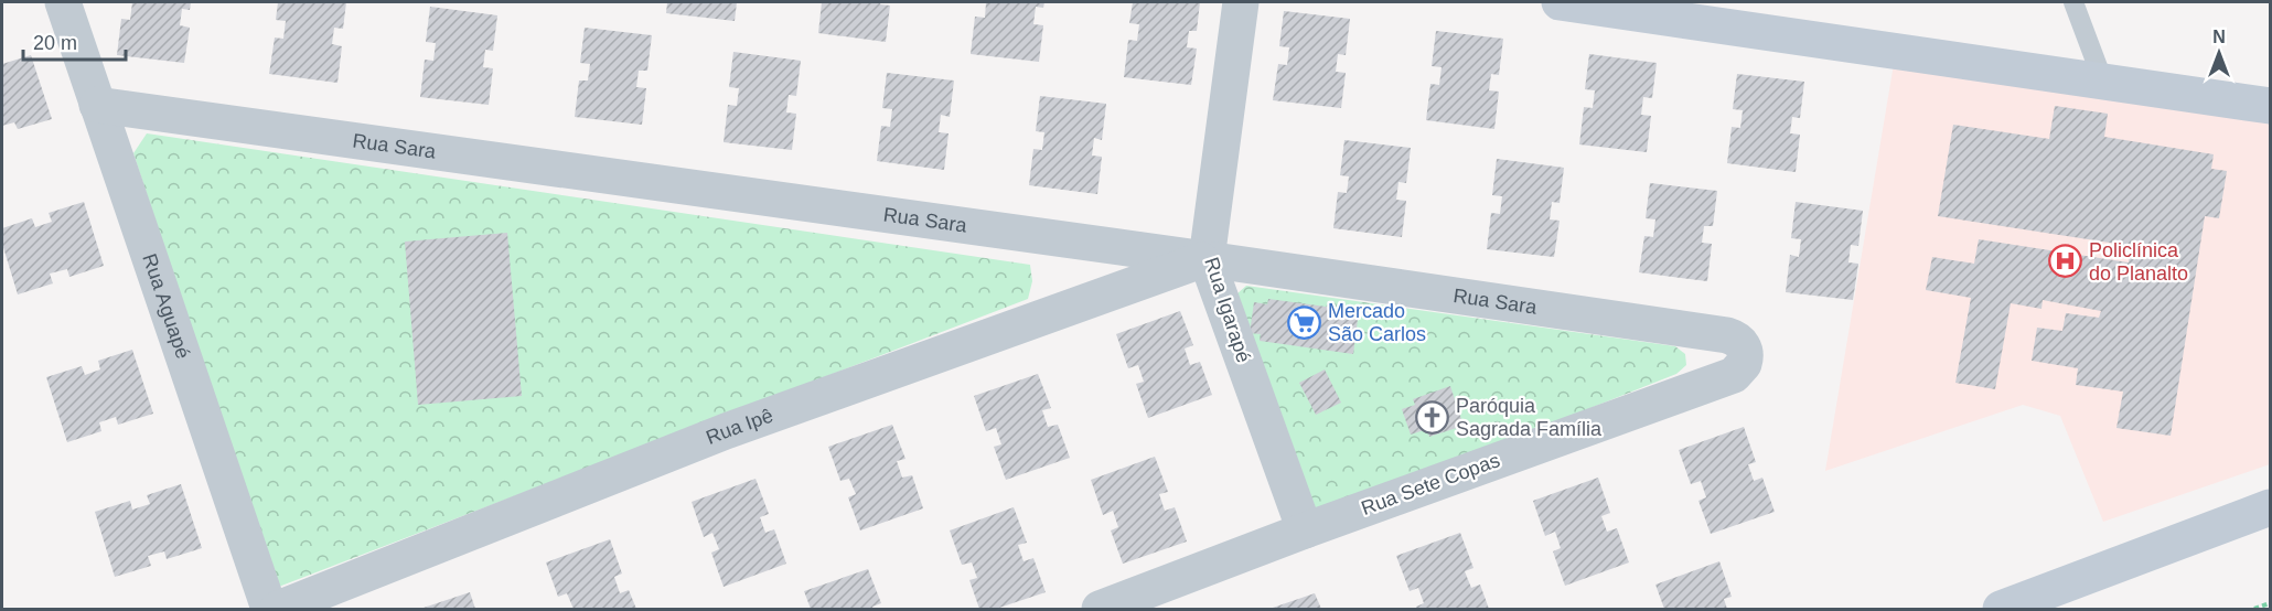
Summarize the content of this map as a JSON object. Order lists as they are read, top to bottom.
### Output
{
  "streets": {
    "street": [
      "Rua Sara",
      "Rua Aguapé",
      "Rua Igarapé",
      "Rua Ipê",
      "Rua Sete Copas"
    ]
  },
  "crossings": [
    ["Rua Sara", "Rua Aguapé"],
    ["Rua Sara", "Rua Igarapé"],
    ["Rua Sara", "Rua Ipê"],
    ["Rua Sara", "Rua Sete Copas"],
    ["Rua Igarapé", "Rua Ipê"],
    ["Rua Igarapé", "Rua Sete Copas"]
  ],
  "places": {
    "hospital": ["Policlínica do Planalto"],
    "supermarket": ["Mercado São Carlos"],
    "church": ["Paróquia Sagrada Família"]
  },
  "scale_bar": "20 m",
  "north": "top"
}
